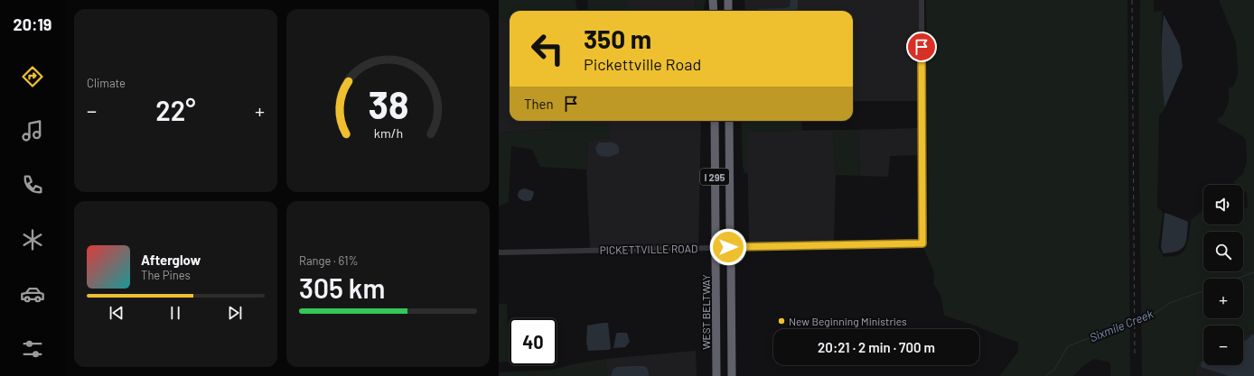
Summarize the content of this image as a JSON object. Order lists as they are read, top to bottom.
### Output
{
  "streets": {
    "highway": ["I 295", "WEST BELTWAY"],
    "street": ["PICKETTVILLE ROAD"]
  },
  "water": ["Sixmile Creek"],
  "places": ["New Beginning Ministries"],
  "page": {
    "tabs": "20:19",
    "tile": [
      "Climate",
      ["Range · 61%", "305 km"]
    ],
    "turn": ["350 m", "Pickettville Road"],
    "then": "Then",
    "heat": ["−", "22°", "+"],
    "map_buttons": ["+", "−"],
    "song": ["Afterglow", "The Pines"],
    "limit": "40",
    "trip": "20:21 · 2 min · 700 m",
    "gauge": ["38", "km/h"]
  }
}
